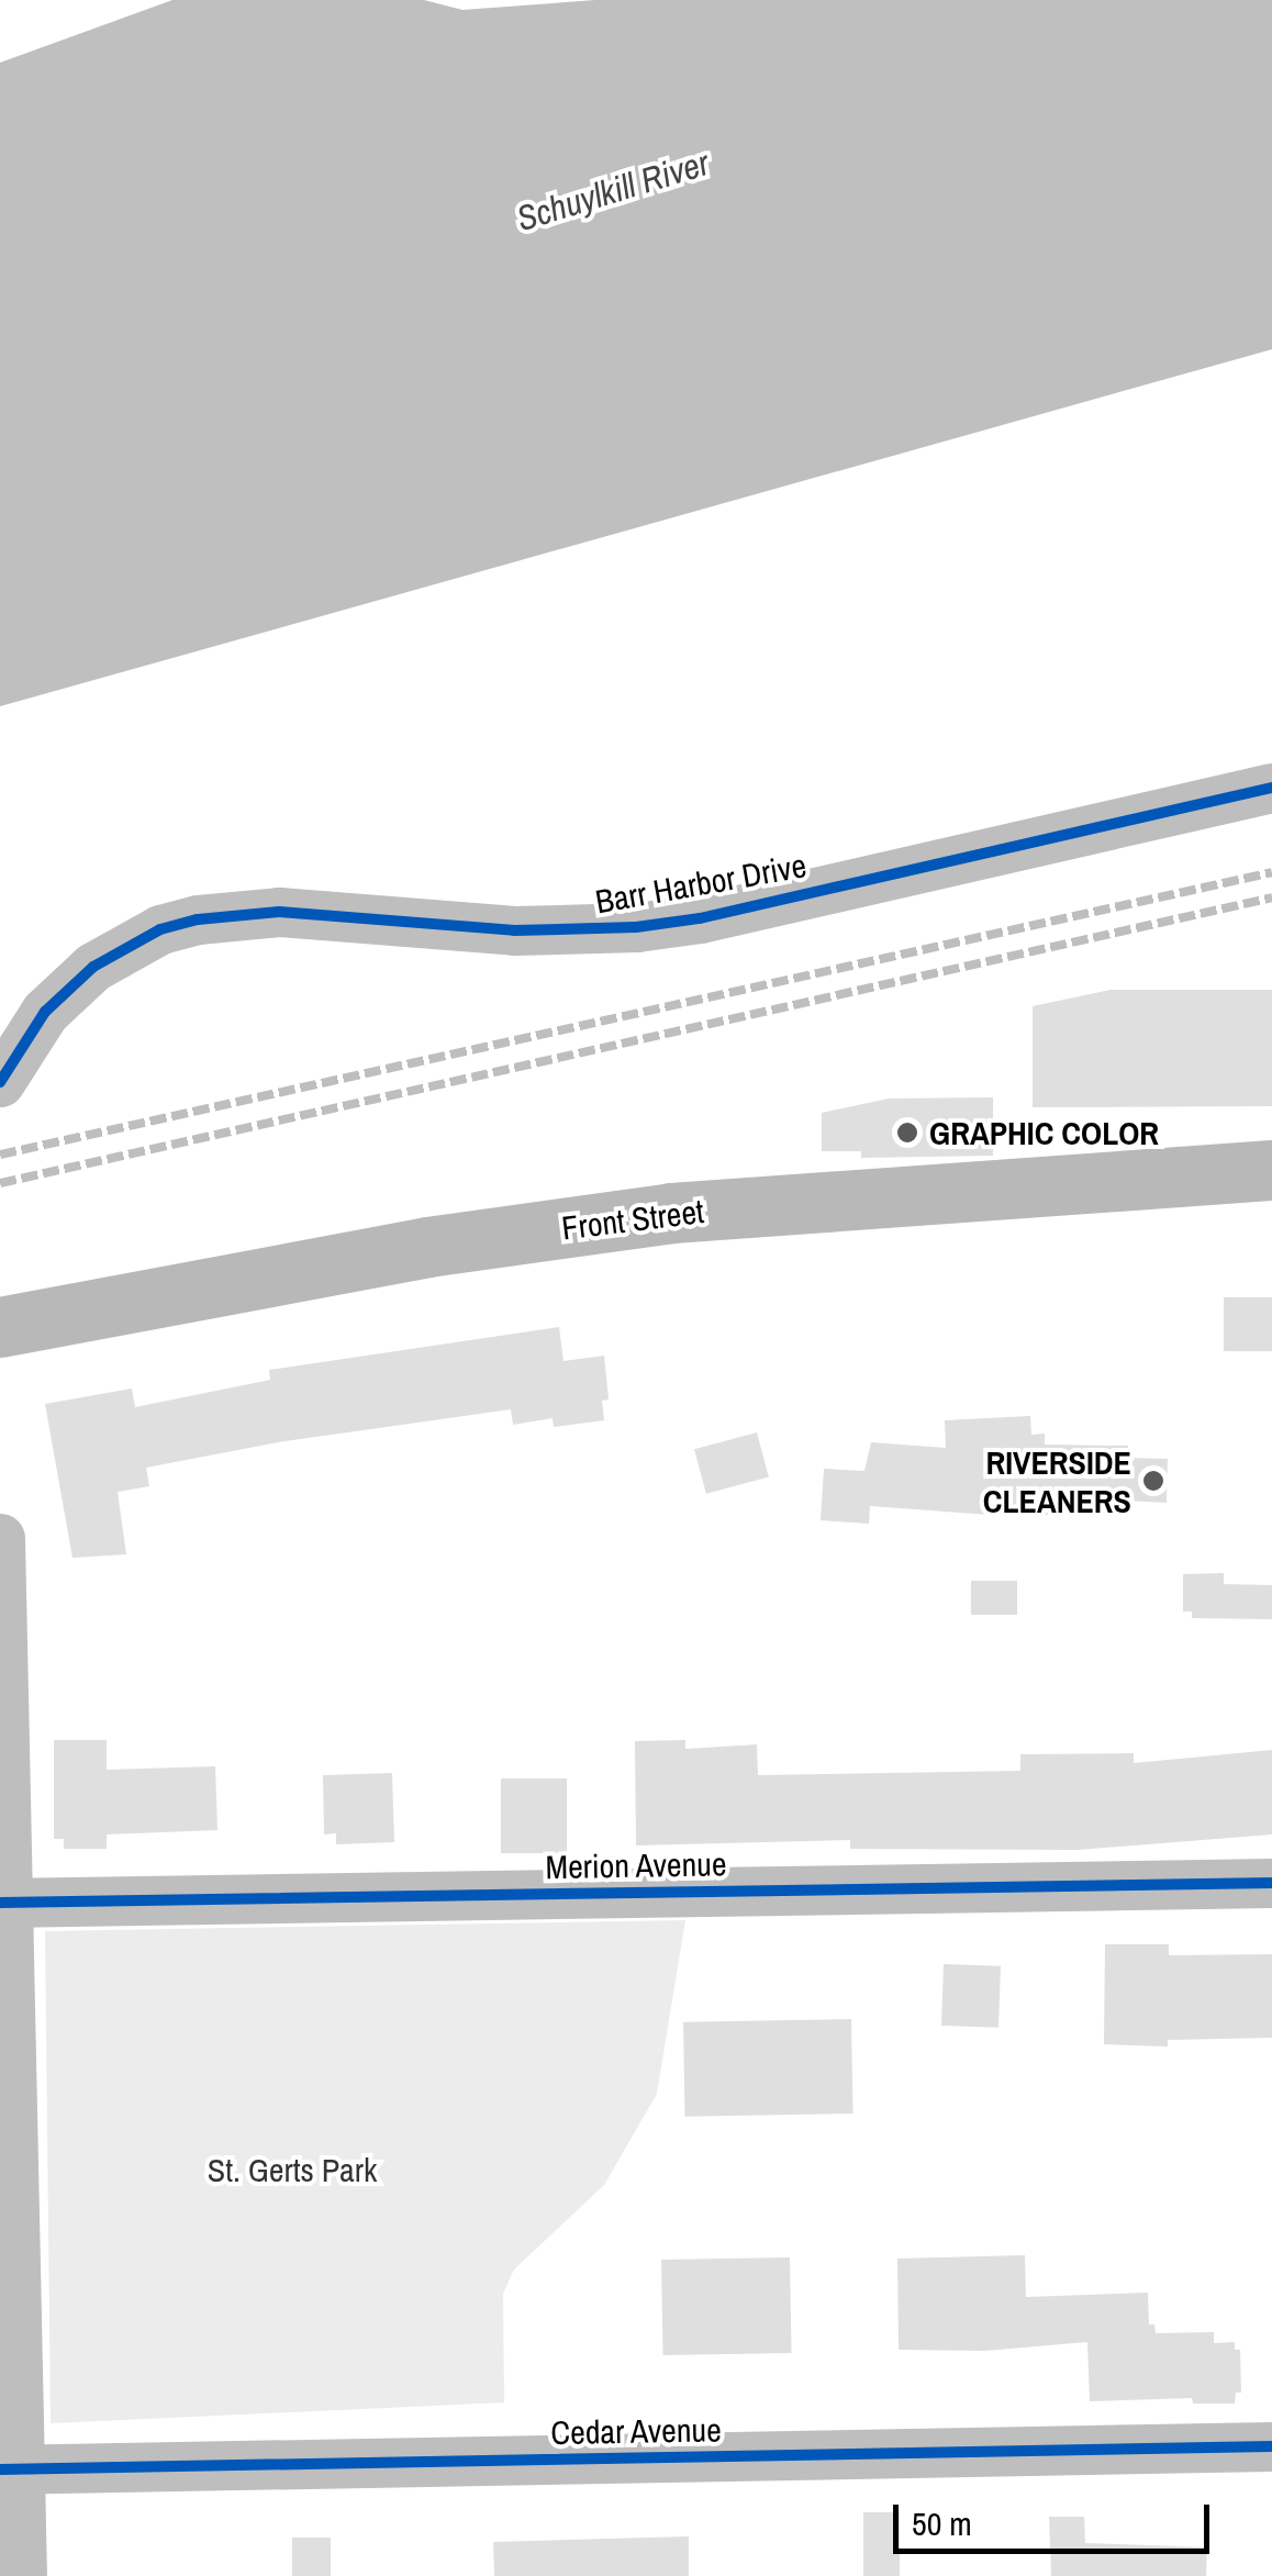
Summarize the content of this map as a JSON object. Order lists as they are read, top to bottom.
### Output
{
  "streets": {
    "main road": ["Front Street"],
    "street": ["Barr Harbor Drive", "Merion Avenue", "Cedar Avenue"]
  },
  "water": ["Schuylkill River"],
  "parks": ["St. Gerts Park"],
  "places": ["GRAPHIC COLOR", "RIVERSIDE CLEANERS"],
  "scale_bar": "50 m"
}
